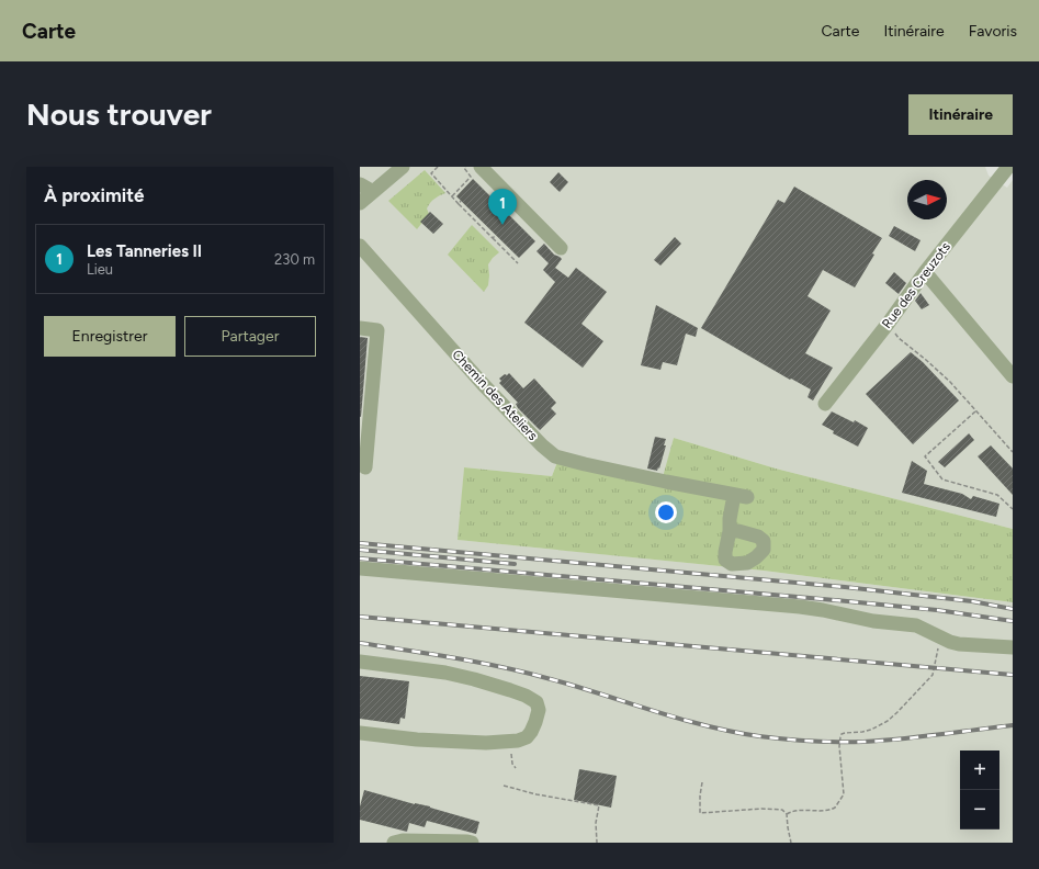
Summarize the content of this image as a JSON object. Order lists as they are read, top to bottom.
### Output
{
  "streets": {
    "street": ["Rue des Creuzots", "Chemin des Ateliers"]
  },
  "north": "right",
  "page": {
    "header": "Carte",
    "nav": ["Carte", "Itinéraire", "Favoris"],
    "buttons": [
      "Itinéraire",
      ["Enregistrer", "Partager"]
    ],
    "title": "Nous trouver",
    "heading": "À proximité",
    "pins": "1",
    "list": [
      {
        "mark": "1",
        "name": "Les Tanneries II",
        "note": "Lieu",
        "value": "230 m"
      }
    ],
    "map_buttons": ["+", "−"]
  }
}
